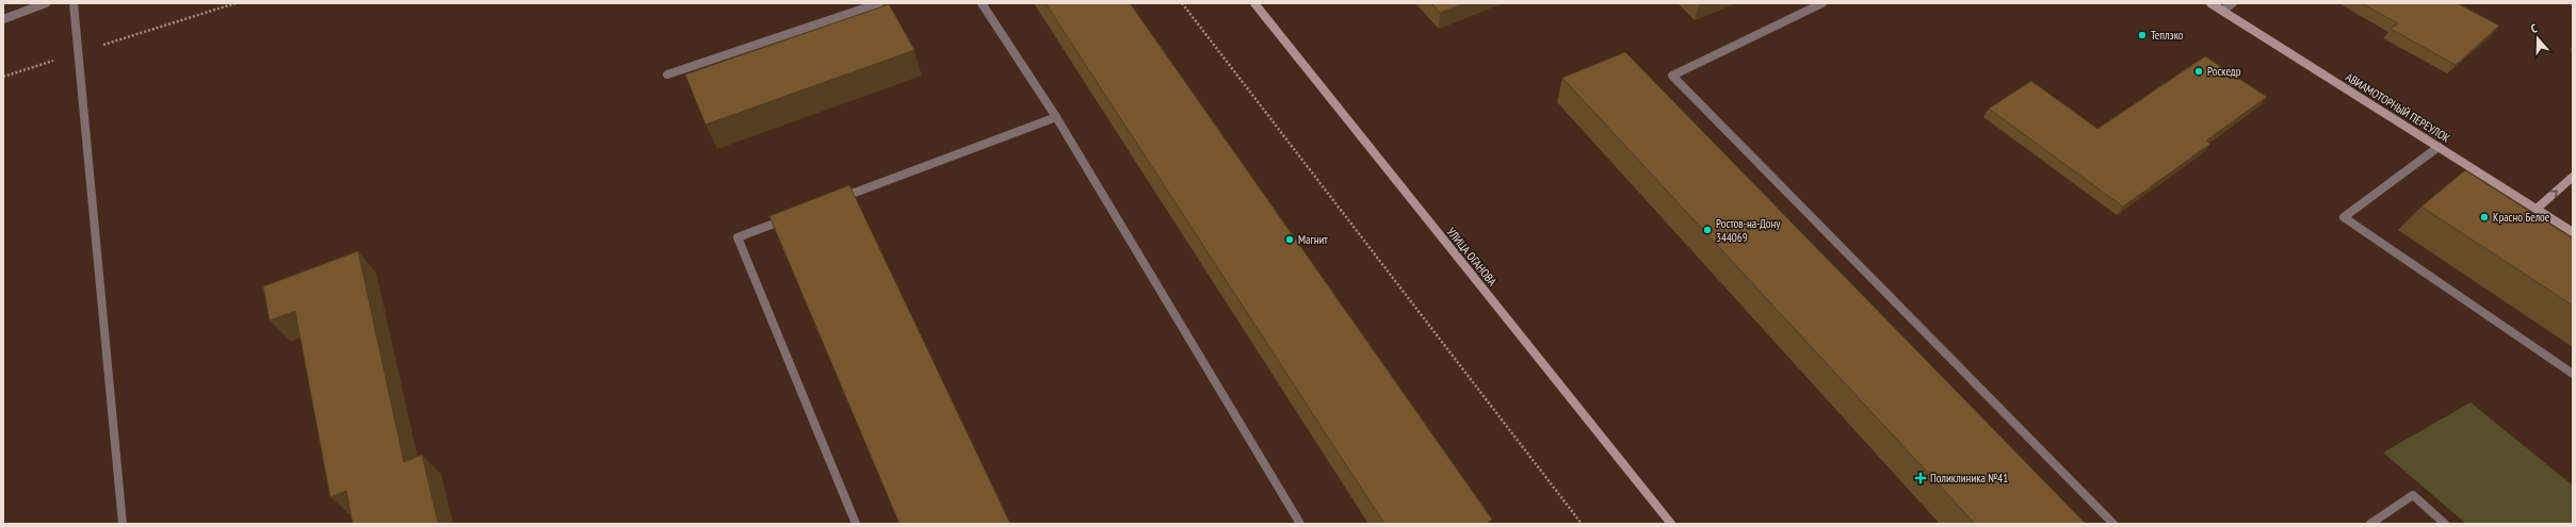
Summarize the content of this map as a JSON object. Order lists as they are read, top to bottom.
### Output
{
  "streets": {
    "main road": ["АВИАМОТОРНЫЙ ПЕРЕУЛОК", "УЛИЦА ОГАНОВА"]
  },
  "places": {
    "other": [
      "Теплэко",
      "Роскедр",
      "Красно Белое",
      "Ростов-на-Дону 344069",
      "Магнит"
    ],
    "health": ["Поликлиника №41"]
  },
  "north": "top"
}
